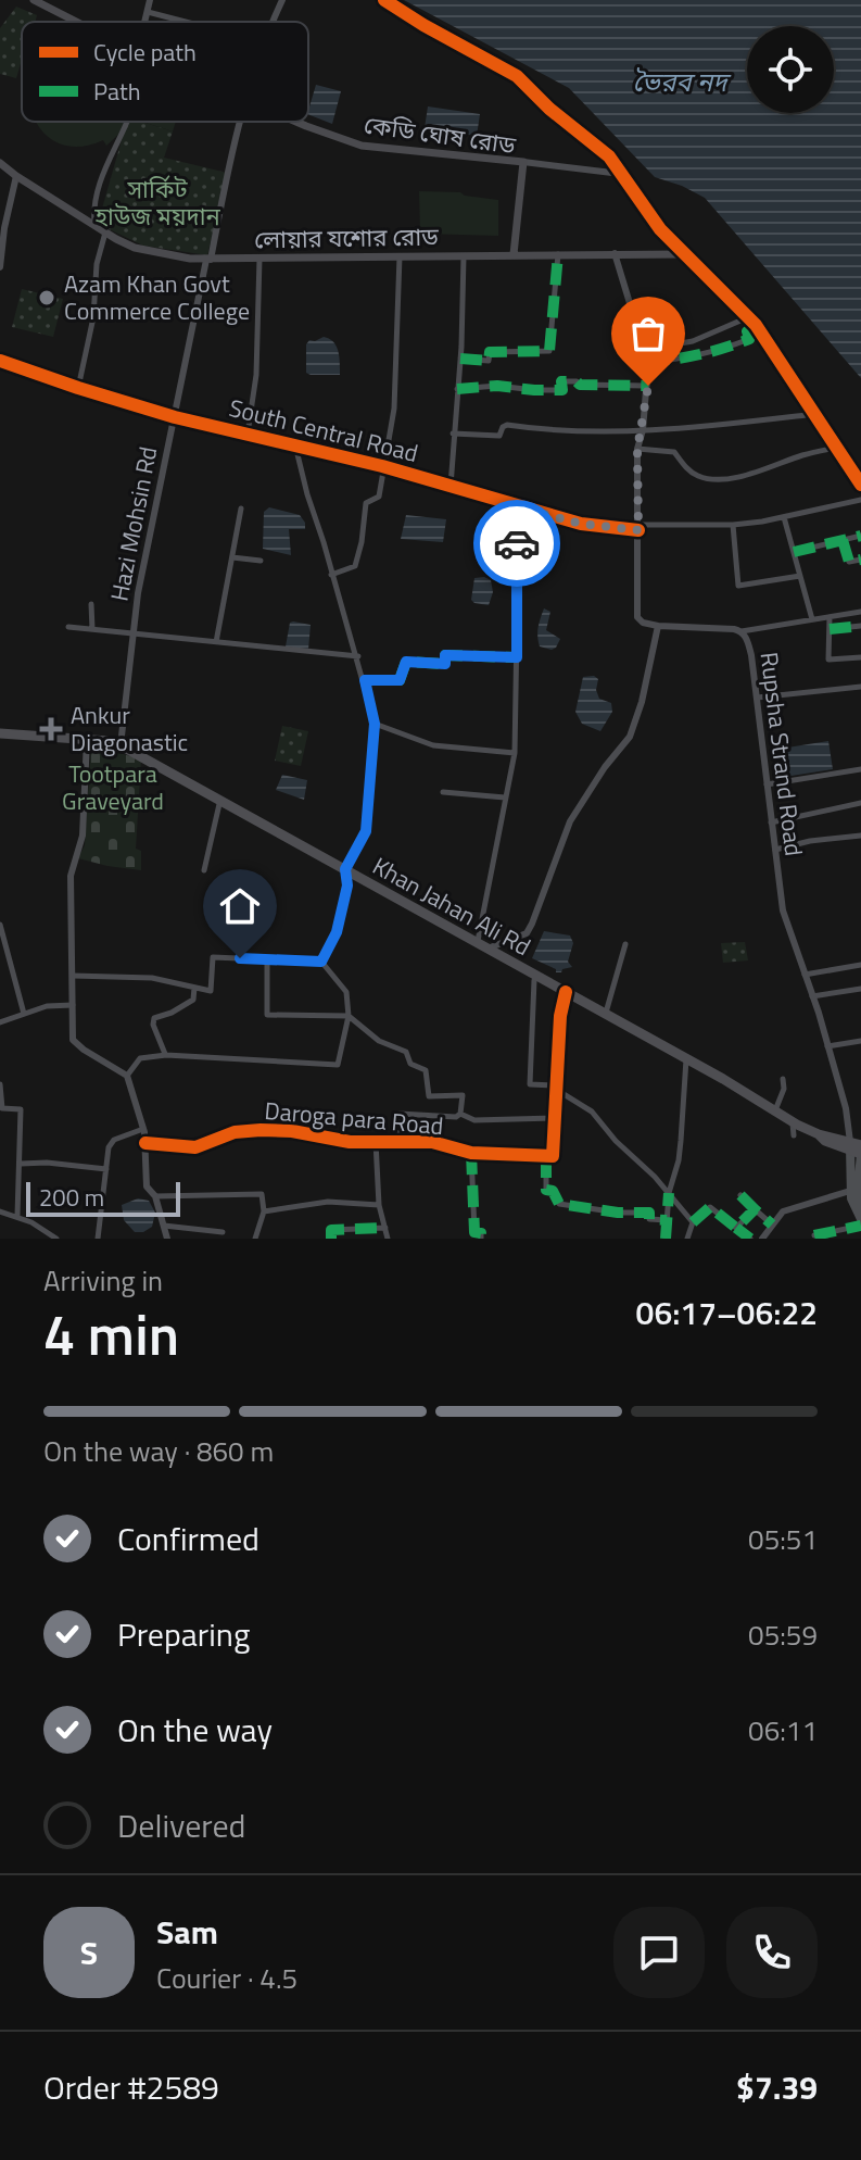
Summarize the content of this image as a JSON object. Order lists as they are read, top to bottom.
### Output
{
  "streets": {
    "highway": ["Khan Jahan Ali Rd"],
    "main road": ["কেডি ঘোষ রোড", "লোয়ার যশোর রোড"],
    "street": [
      "South Central Road",
      "Hazi Mohsin Rd",
      "Rupsha Strand Road",
      "Daroga para Road"
    ]
  },
  "crossings": [
    ["কেডি ঘোষ রোড", "লোয়ার যশোর রোড"],
    ["লোয়ার যশোর রোড", "Hazi Mohsin Rd"],
    ["South Central Road", "Hazi Mohsin Rd"],
    ["Hazi Mohsin Rd", "Khan Jahan Ali Rd"],
    ["Rupsha Strand Road", "Khan Jahan Ali Rd"]
  ],
  "water": ["ভৈরব নদ"],
  "parks": ["সার্কিট হাউজ ময়দান", "Tootpara Graveyard"],
  "places": {
    "other": ["Azam Khan Govt Commerce College"],
    "health": ["Ankur Diagonastic"]
  },
  "legend": ["Cycle path", "Path"],
  "scale_bar": "200 m",
  "page": {
    "scale": "200 m",
    "heading": ["4 min", "Arriving in", "06:17–06:22"],
    "panel": [
      "Sam",
      "Courier · 4.5",
      "Order #2589",
      "$7.39"
    ],
    "bar": "On the way · 860 m",
    "list": [
      ["Confirmed", "05:51"],
      ["Preparing", "05:59"],
      ["On the way", "06:11"],
      "Delivered"
    ],
    "round": "S"
  }
}
